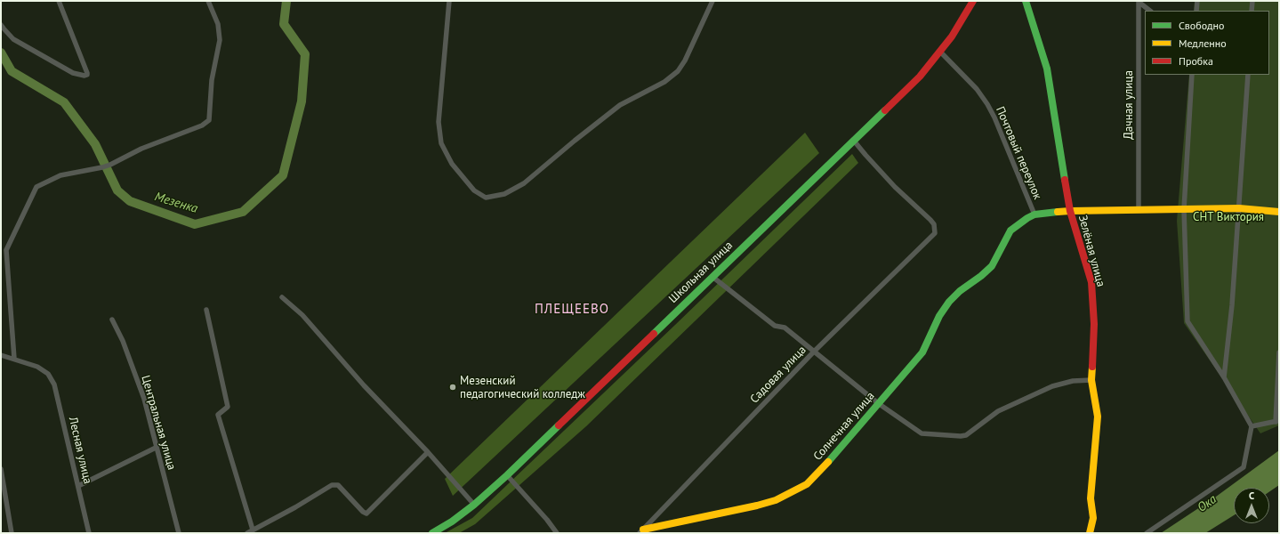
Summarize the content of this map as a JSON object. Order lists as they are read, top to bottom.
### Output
{
  "streets": {
    "street": [
      "Дачная улица",
      "Почтовый переулок",
      "Зелёная улица",
      "Школьная улица",
      "Садовая улица",
      "Центральная улица",
      "Солнечная улица",
      "Лесная улица"
    ]
  },
  "crossings": [
    ["Почтовый переулок", "Школьная улица"],
    ["Почтовый переулок", "Солнечная улица"],
    ["Школьная улица", "Садовая улица"],
    ["Садовая улица", "Солнечная улица"]
  ],
  "districts": ["ПЛЕЩЕЕВО"],
  "water": ["Мезенка", "Ока"],
  "parks": ["СНТ Виктория"],
  "places": ["Мезенский педагогический колледж"],
  "legend": ["Свободно", "Медленно", "Пробка"],
  "north": "top"
}
